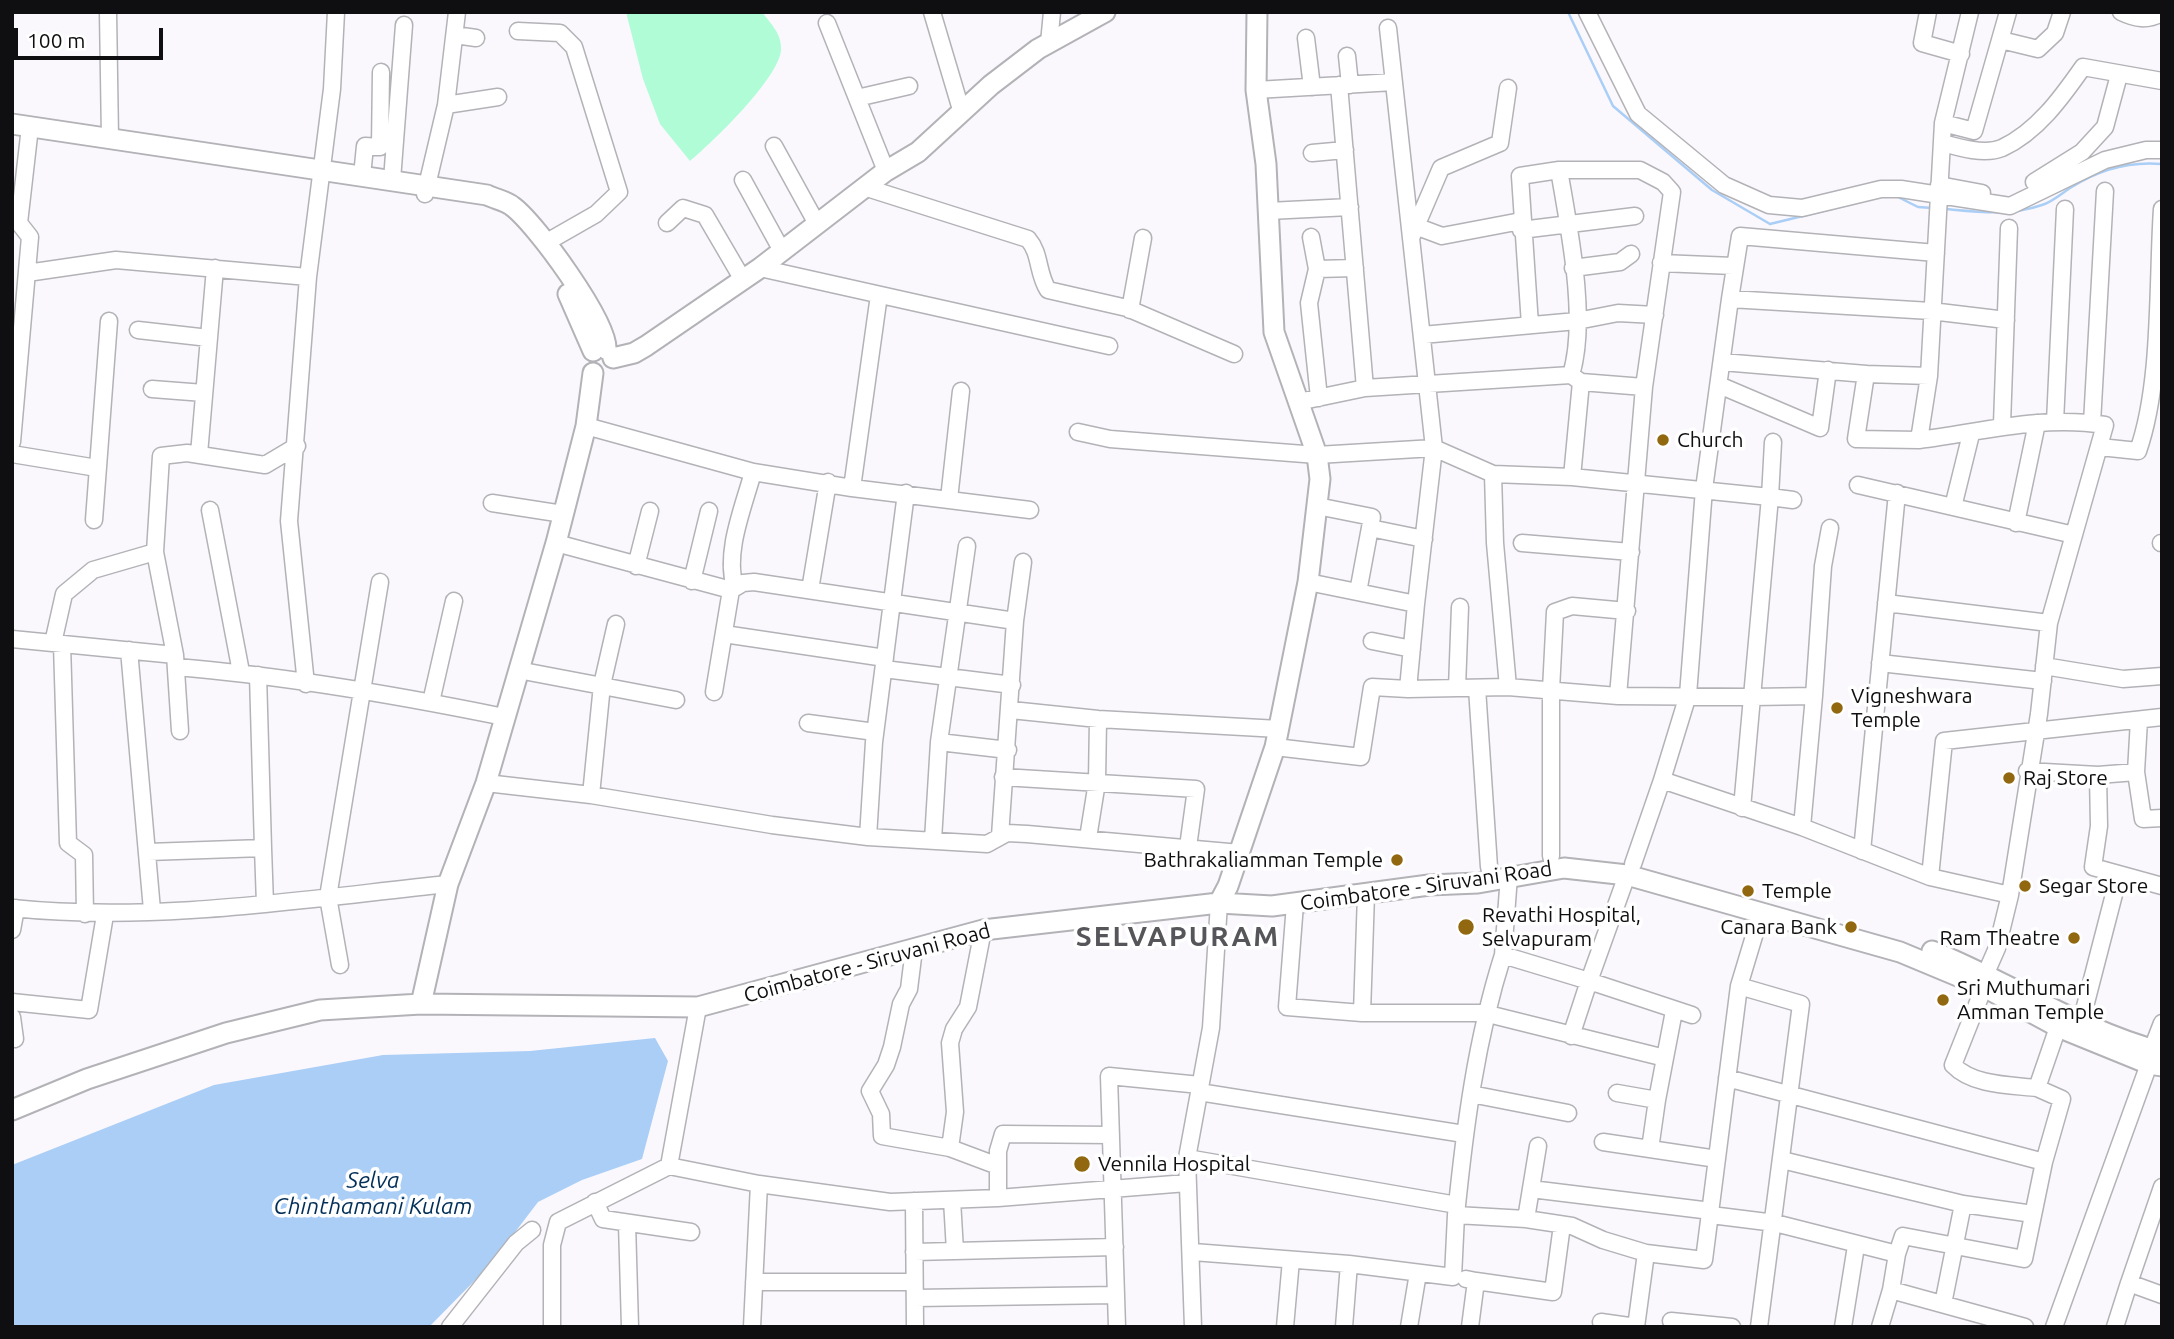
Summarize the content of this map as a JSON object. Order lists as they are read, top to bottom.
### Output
{
  "streets": {
    "main road": ["Coimbatore - Siruvani Road"]
  },
  "districts": ["SELVAPURAM"],
  "water": ["Selva Chinthamani Kulam"],
  "places": [
    "Church",
    "Vigneshwara Temple",
    "Raj Store",
    "Bathrakaliamman Temple",
    "Segar Store",
    "Temple",
    "Revathi Hospital, Selvapuram",
    "Canara Bank",
    "Ram Theatre",
    "Sri Muthumari Amman Temple",
    "Vennila Hospital"
  ],
  "scale_bar": "100 m"
}
